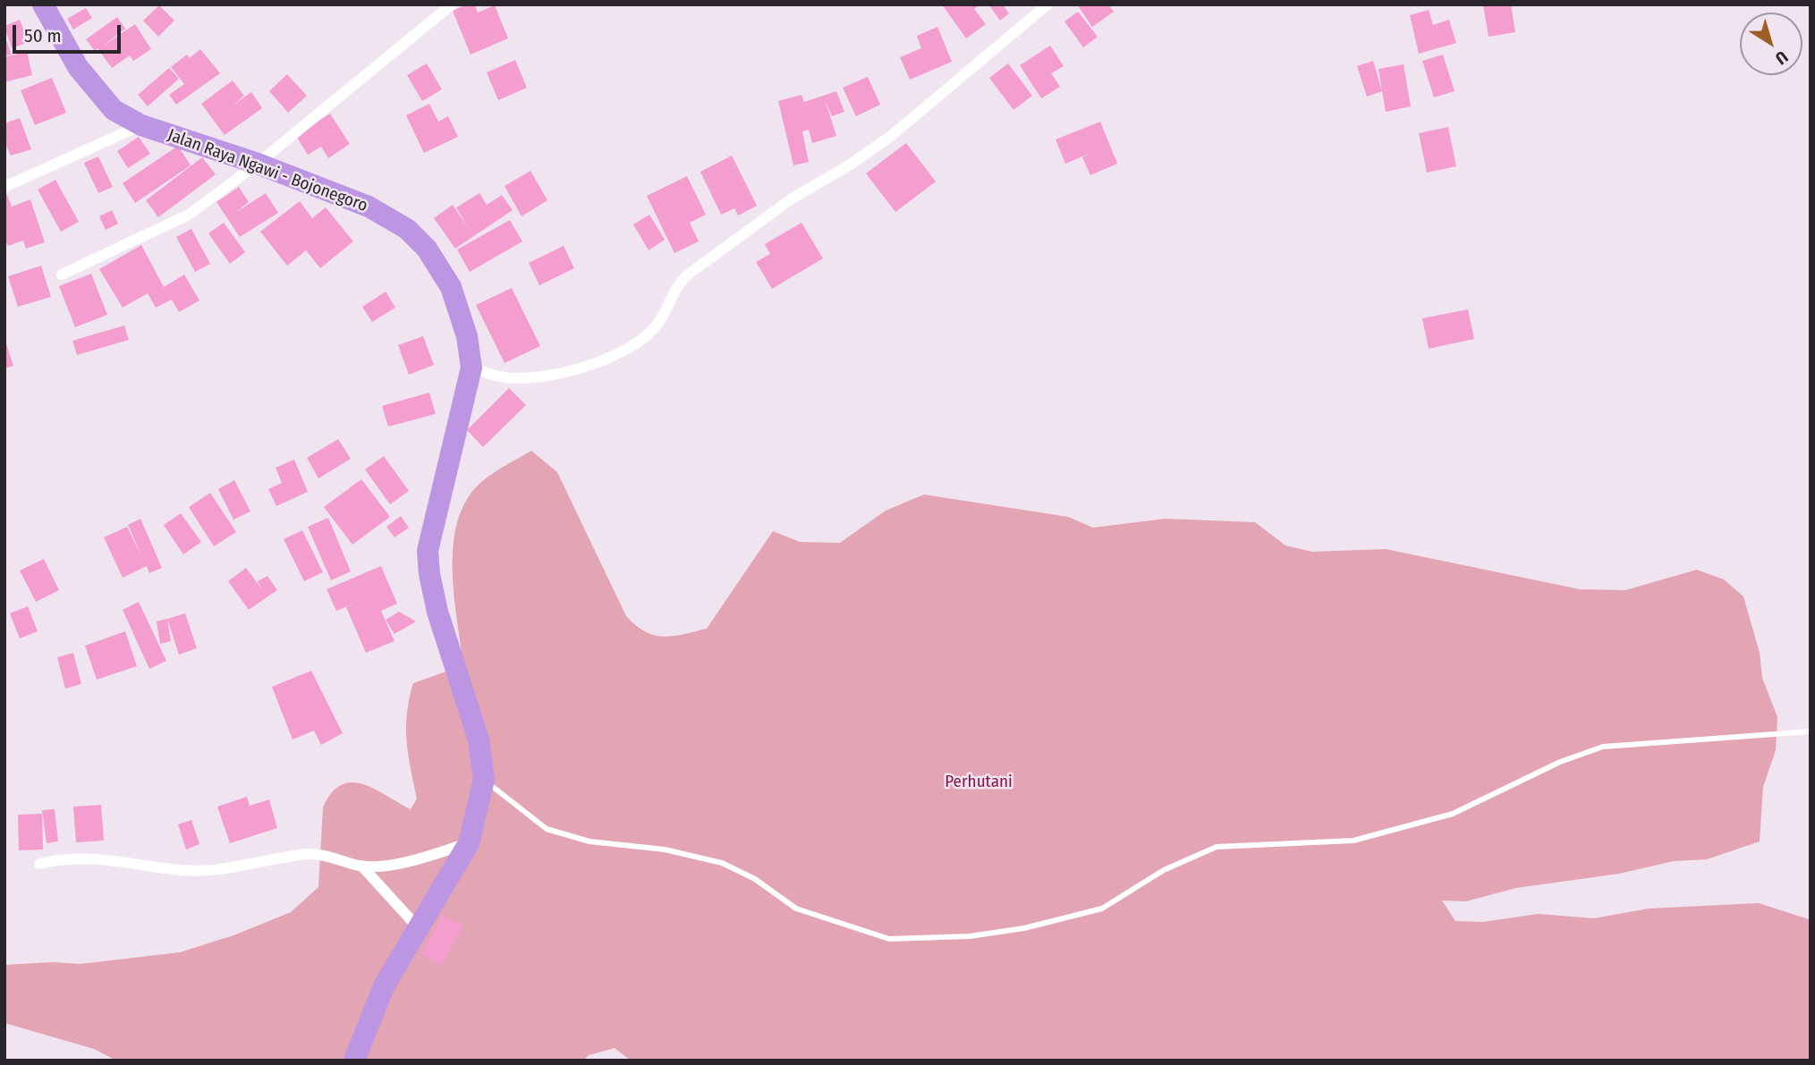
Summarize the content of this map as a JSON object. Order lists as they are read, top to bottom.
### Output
{
  "streets": {
    "highway": ["Jalan Raya Ngawi - Bojonegoro"]
  },
  "parks": ["Perhutani"],
  "scale_bar": "50 m",
  "north": "bottom right"
}
